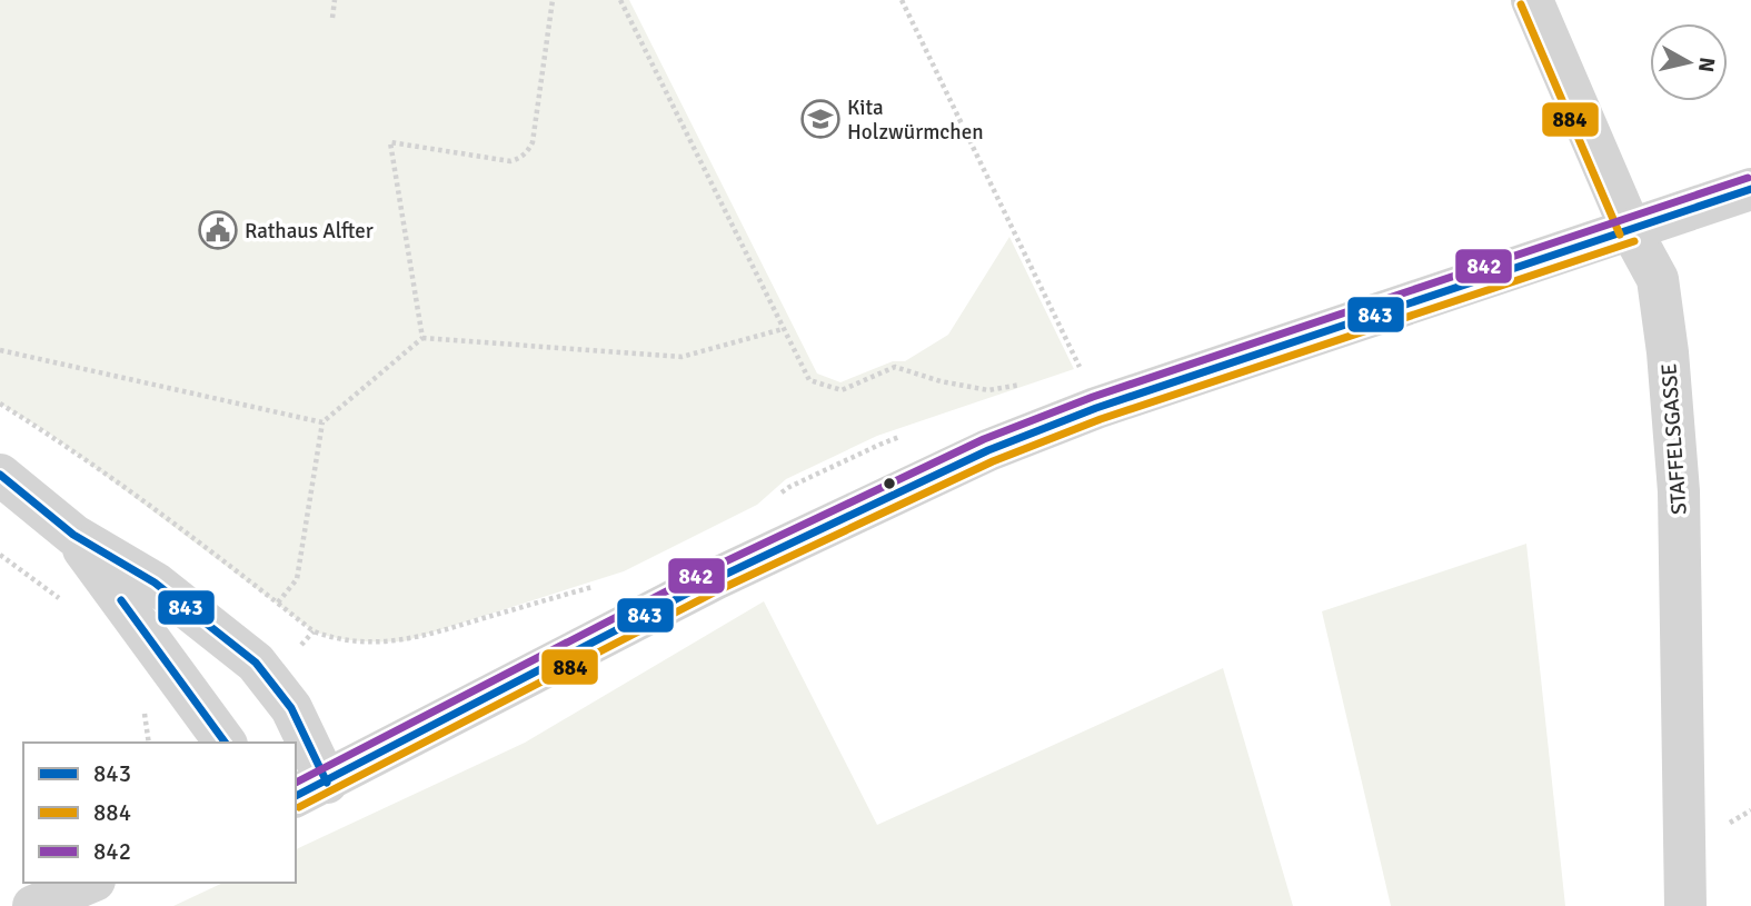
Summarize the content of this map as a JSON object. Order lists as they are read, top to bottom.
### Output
{
  "streets": {
    "street": ["STAFFELSGASSE"]
  },
  "places": {
    "school or university": ["Kita Holzwürmchen"],
    "public building": ["Rathaus Alfter"]
  },
  "lines": ["transit line 884", "transit line 842", "transit line 843"],
  "legend": ["843", "884", "842"],
  "north": "right"
}
